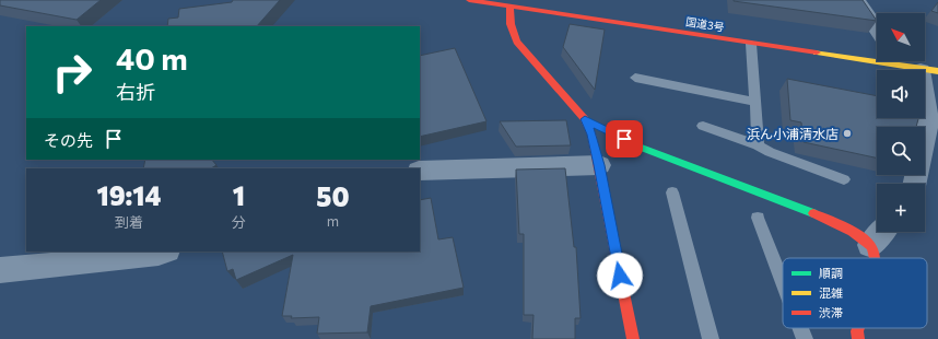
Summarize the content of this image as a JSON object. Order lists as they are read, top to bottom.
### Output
{
  "streets": {
    "main road": ["国道3号"]
  },
  "places": ["浜ん小浦清水店"],
  "legend": ["順調", "混雑", "渋滞"],
  "north": "top left",
  "page": {
    "map_buttons": "+",
    "turn": ["40 m", "右折"],
    "then": "その先",
    "eta": [
      "19:14",
      "到着",
      "1",
      "分",
      "50",
      "m"
    ]
  }
}
